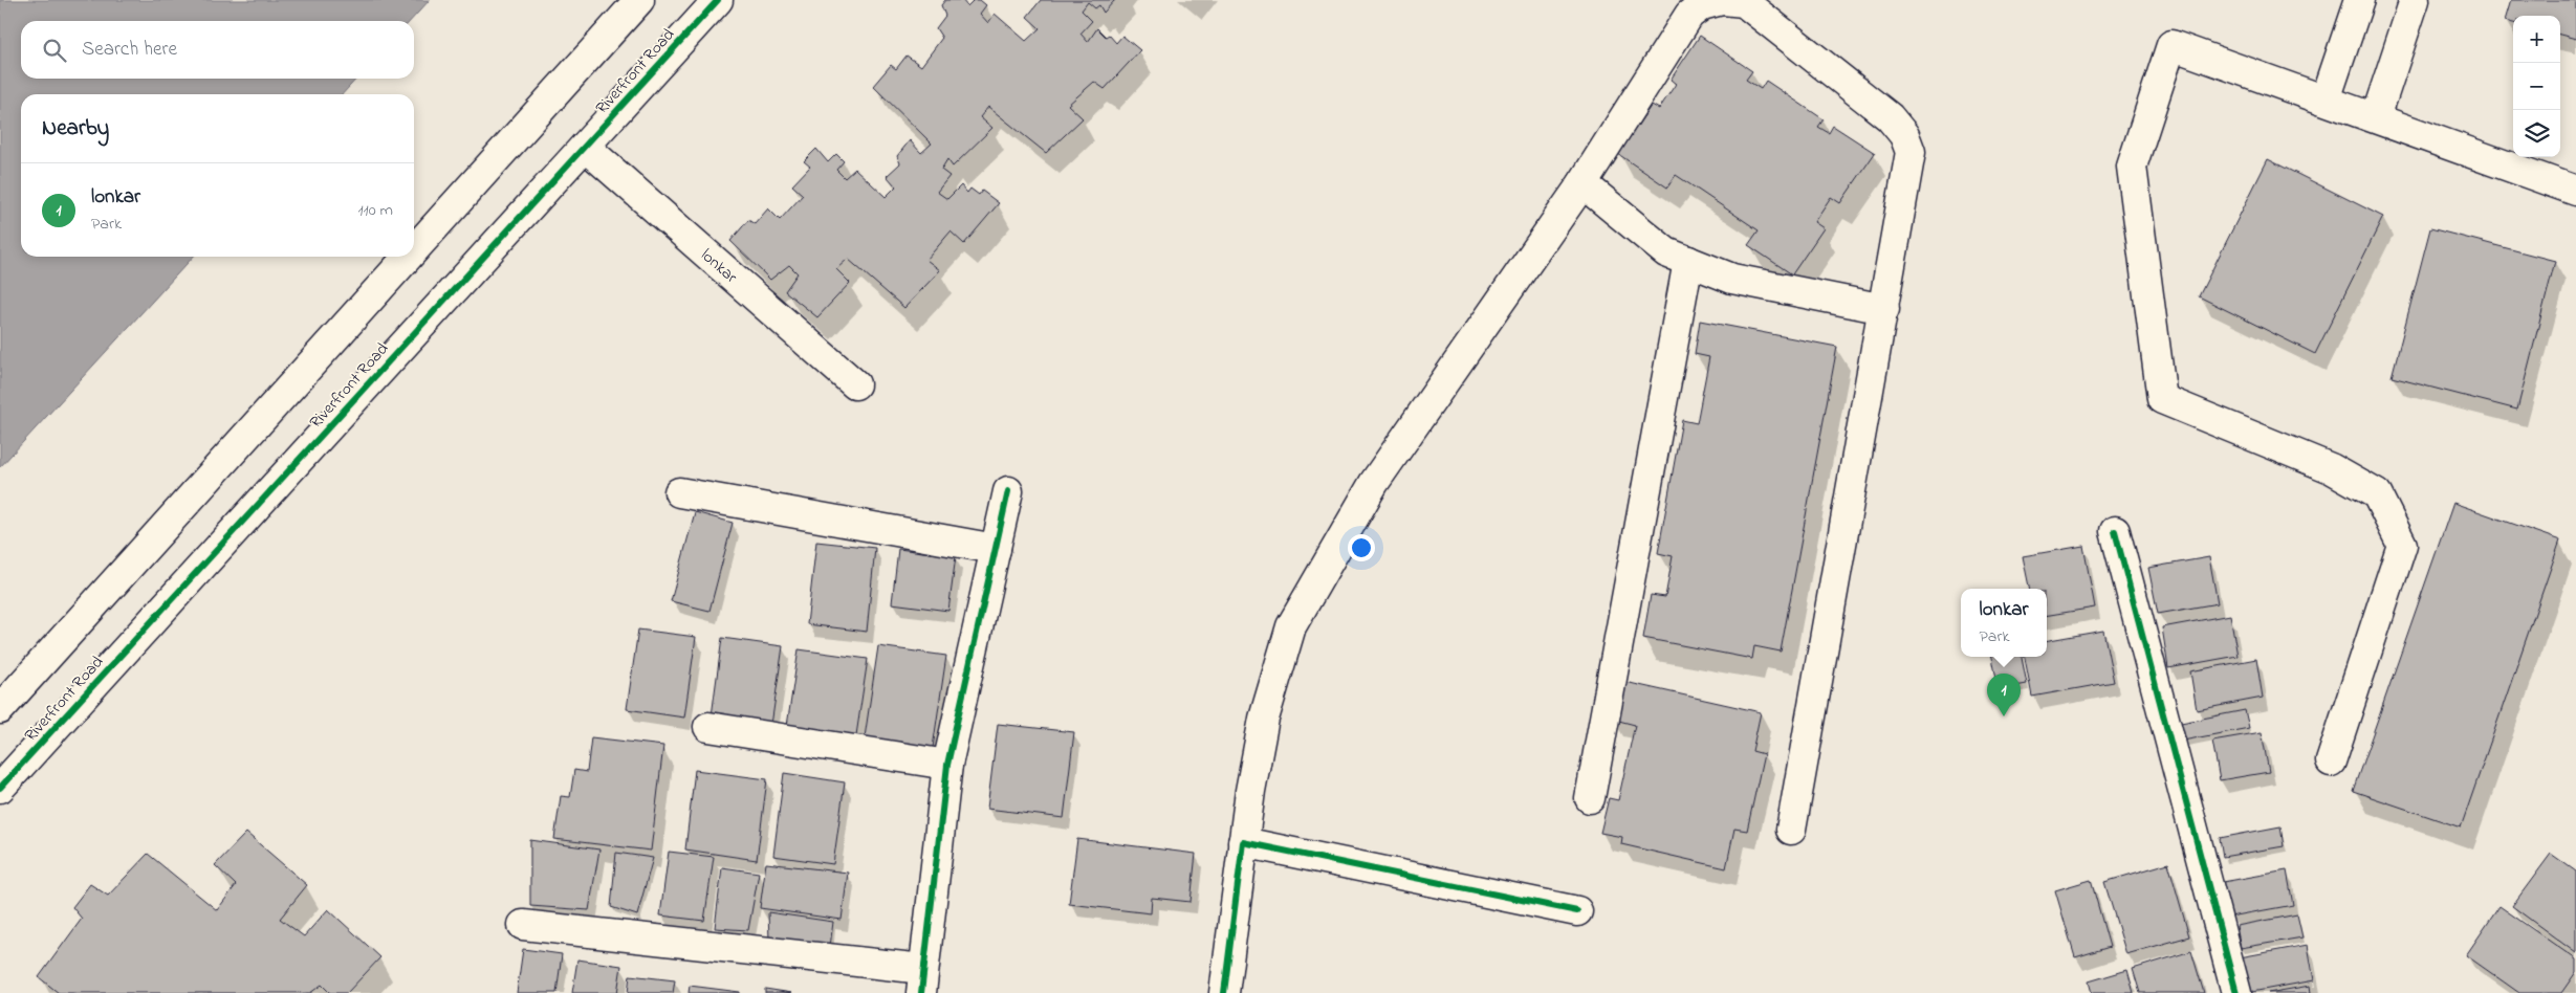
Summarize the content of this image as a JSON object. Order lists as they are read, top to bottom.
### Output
{
  "streets": {
    "street": ["Riverfront Road", "lonkar"]
  },
  "crossings": [
    ["Riverfront Road", "lonkar"]
  ],
  "page": {
    "map_buttons": ["+", "−"],
    "search": "Search here",
    "heading": "Nearby",
    "list": [
      {
        "mark": "1",
        "name": "lonkar",
        "note": "Park",
        "value": "110 m"
      }
    ],
    "popup": ["lonkar", "Park"],
    "pins": "1"
  }
}
